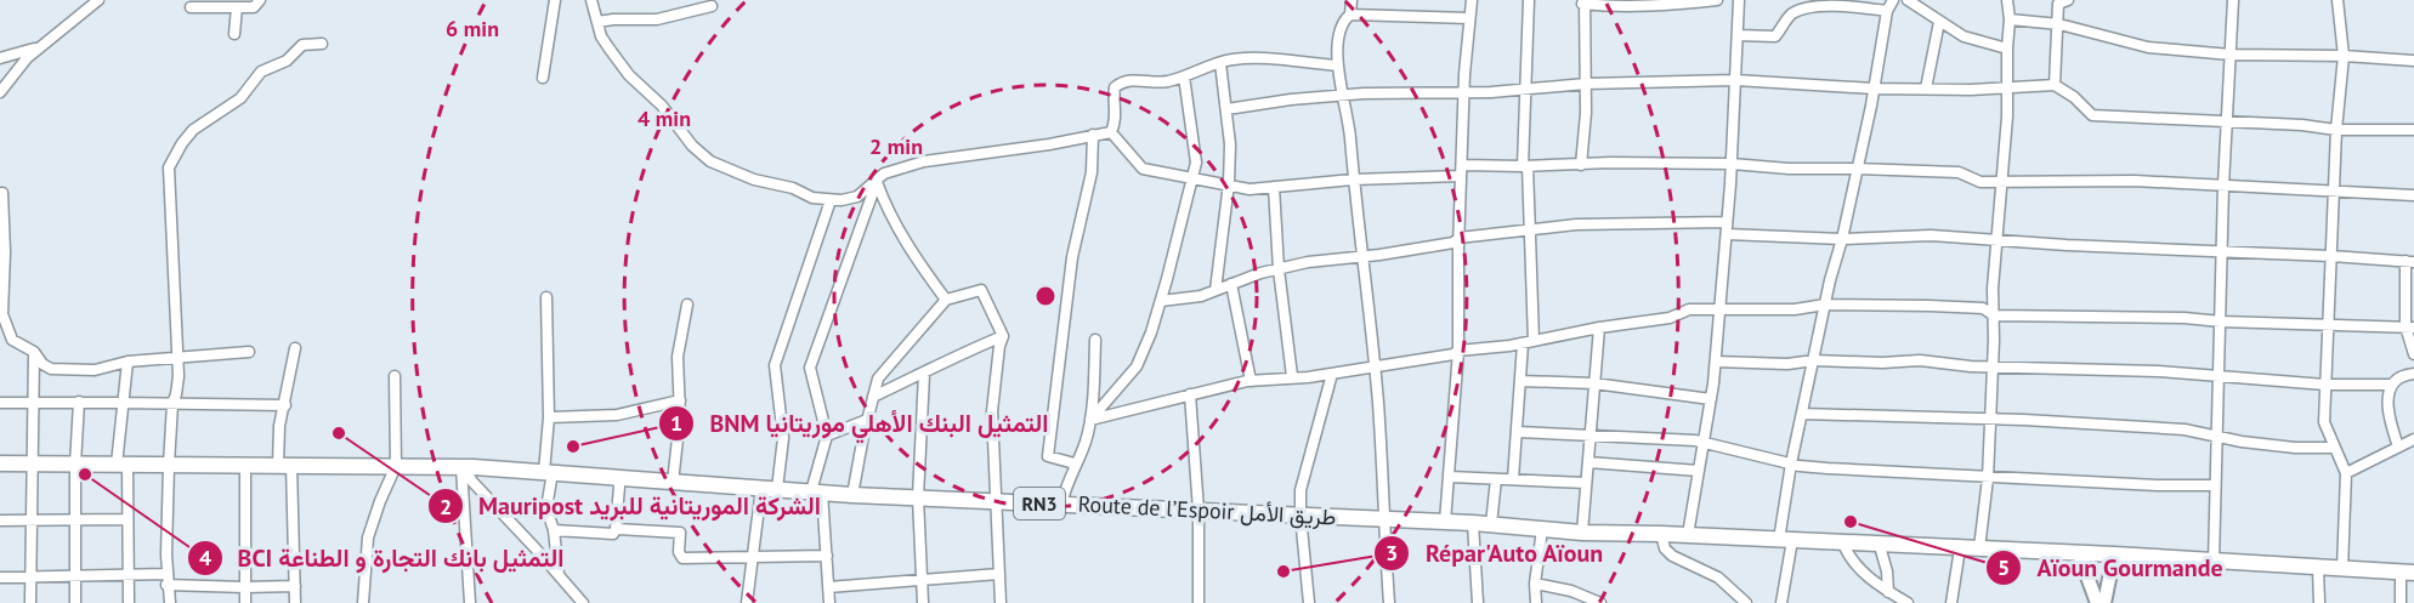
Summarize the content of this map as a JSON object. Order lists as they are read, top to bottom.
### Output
{
  "streets": {
    "highway": ["RN3", "Route de l’Espoir طريق الأمل"]
  },
  "places": [
    "Mauripost الشركة الموريتانية للبريد",
    "BNM التمثيل البنك الأهلي موريتانيا",
    "BCI التمثيل بانك التجارة و الطناعة",
    "Aïoun Gourmande",
    "Répar'Auto Aïoun"
  ],
  "rings": ["6 min", "4 min", "2 min"]
}
